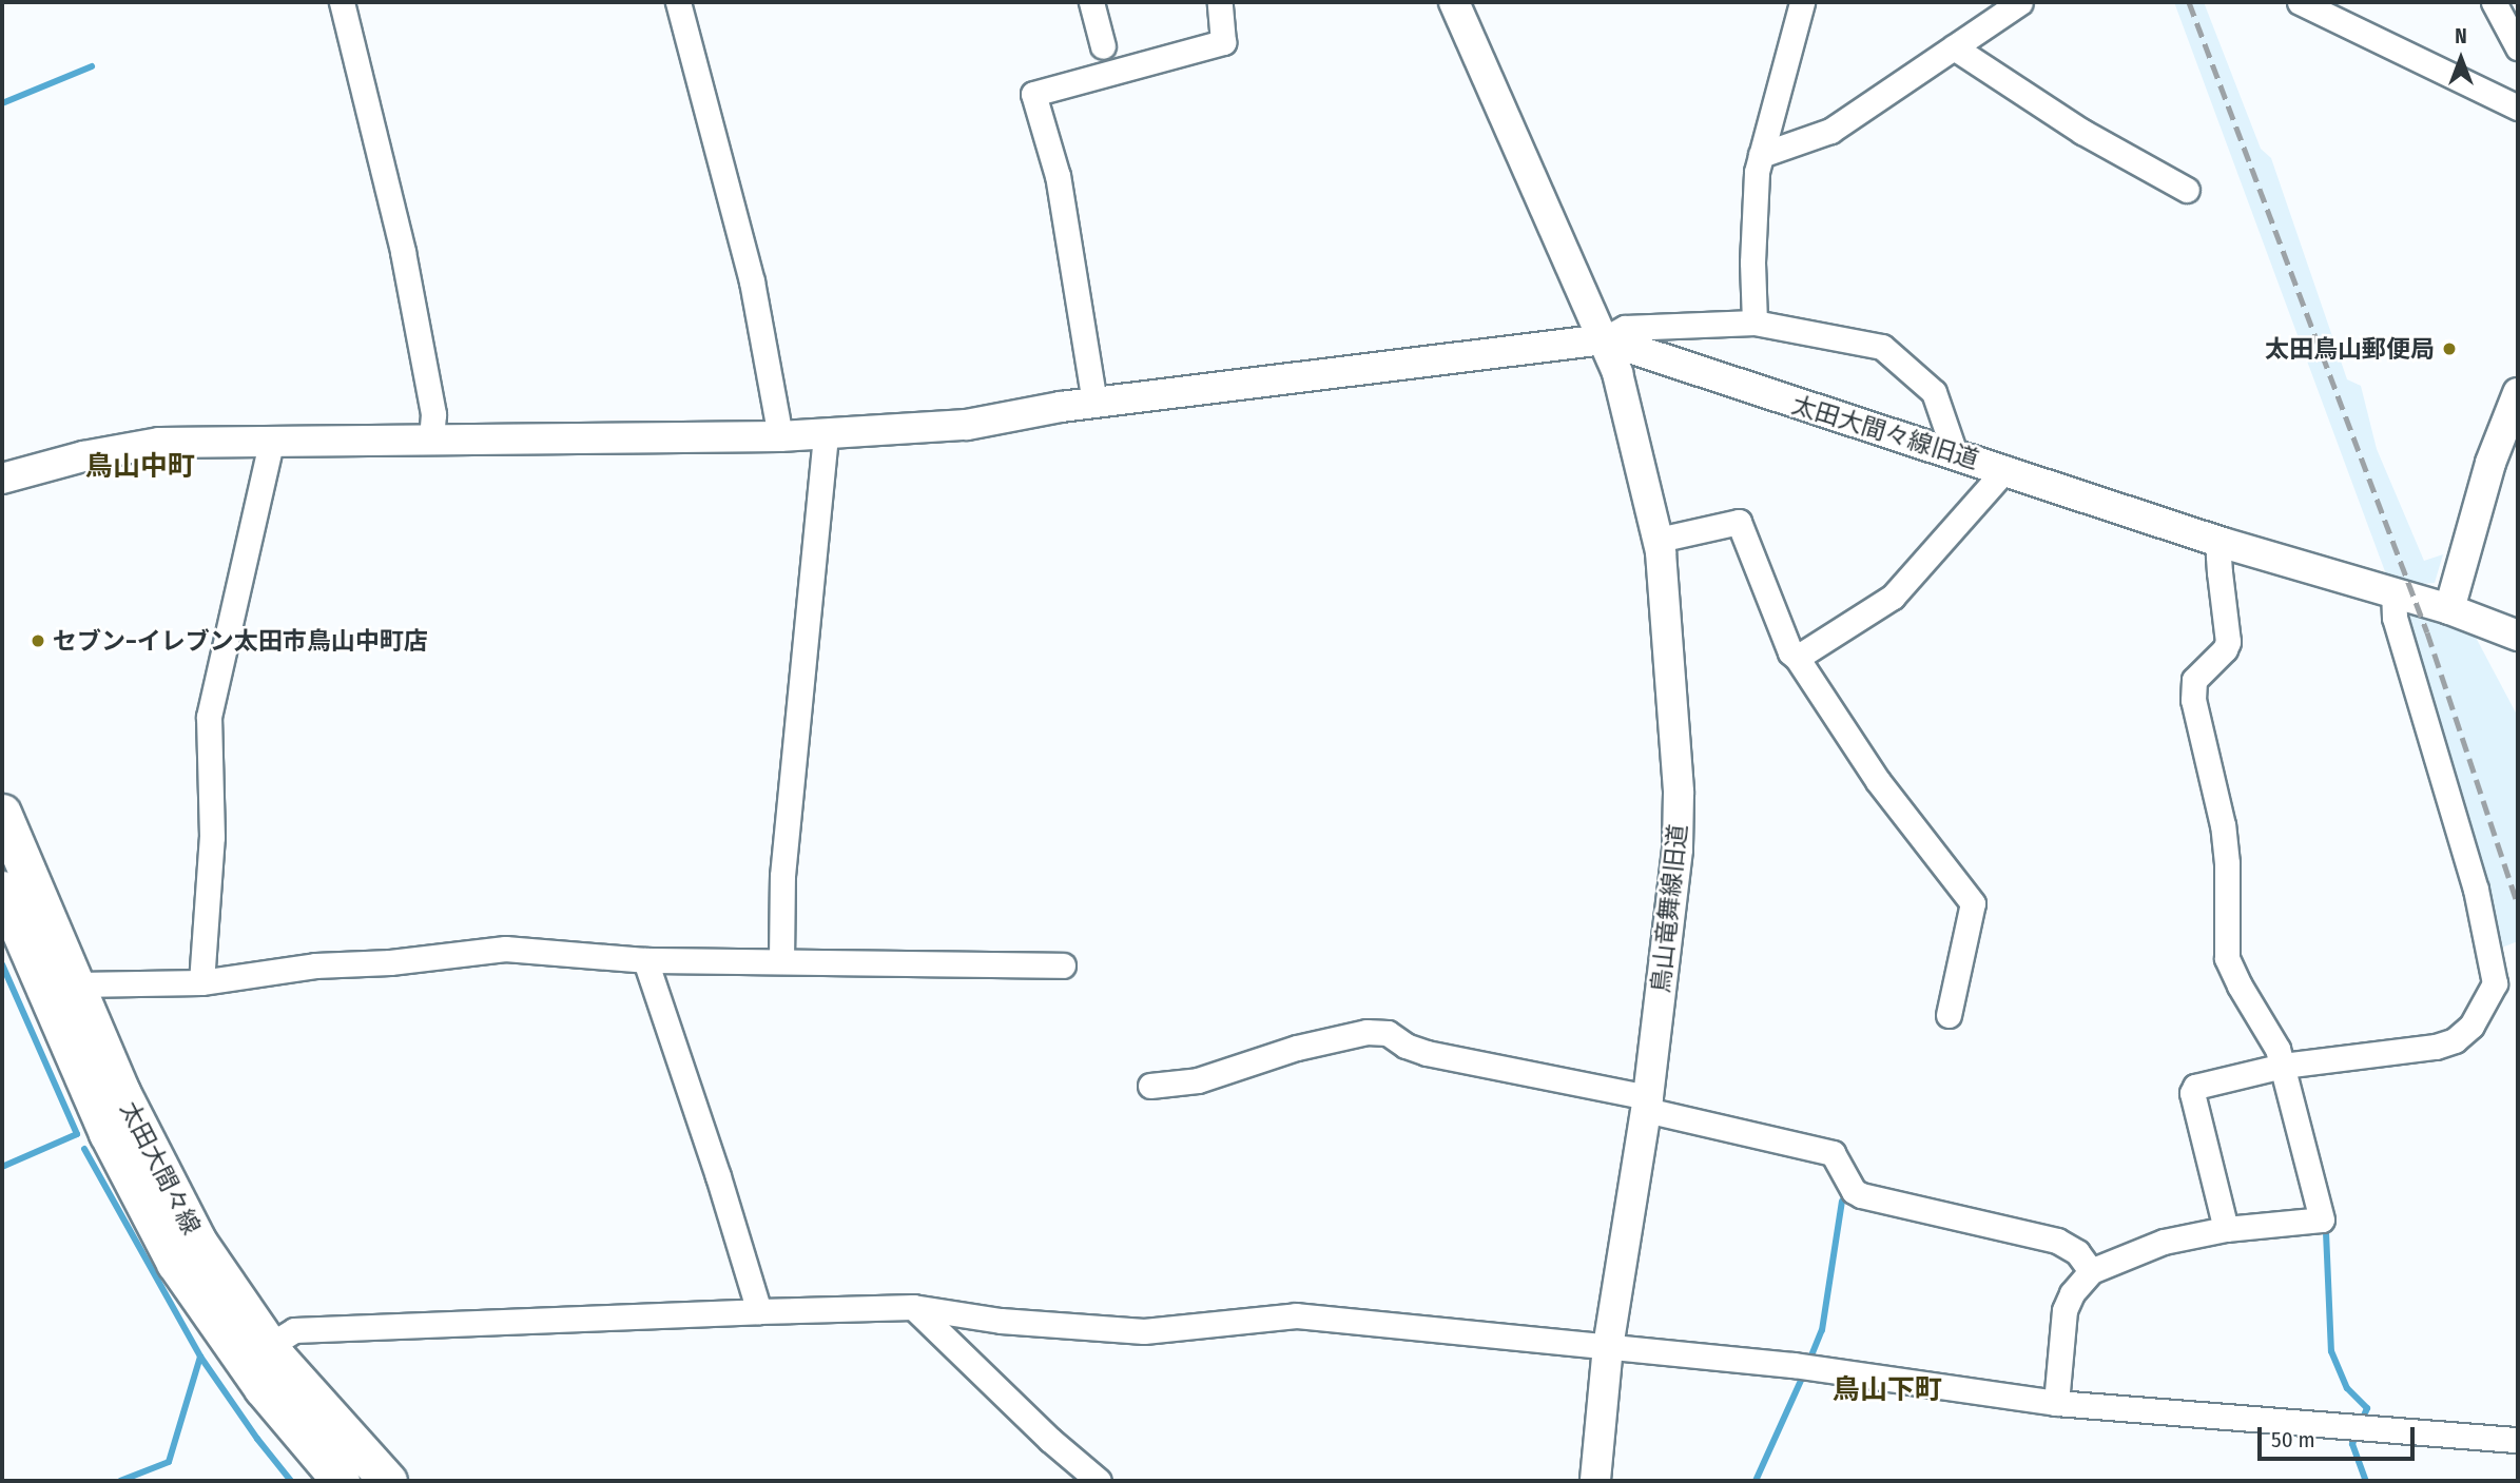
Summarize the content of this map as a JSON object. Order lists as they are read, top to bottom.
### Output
{
  "streets": {
    "main road": ["太田大間々線"],
    "street": ["太田大間々線旧道", "鳥山竜舞線旧道"]
  },
  "crossings": [
    ["太田大間々線旧道", "鳥山竜舞線旧道"]
  ],
  "districts": ["鳥山中町", "鳥山下町"],
  "places": ["太田鳥山郵便局", "セブン−イレブン太田市鳥山中町店"],
  "scale_bar": "50 m",
  "north": "top"
}
